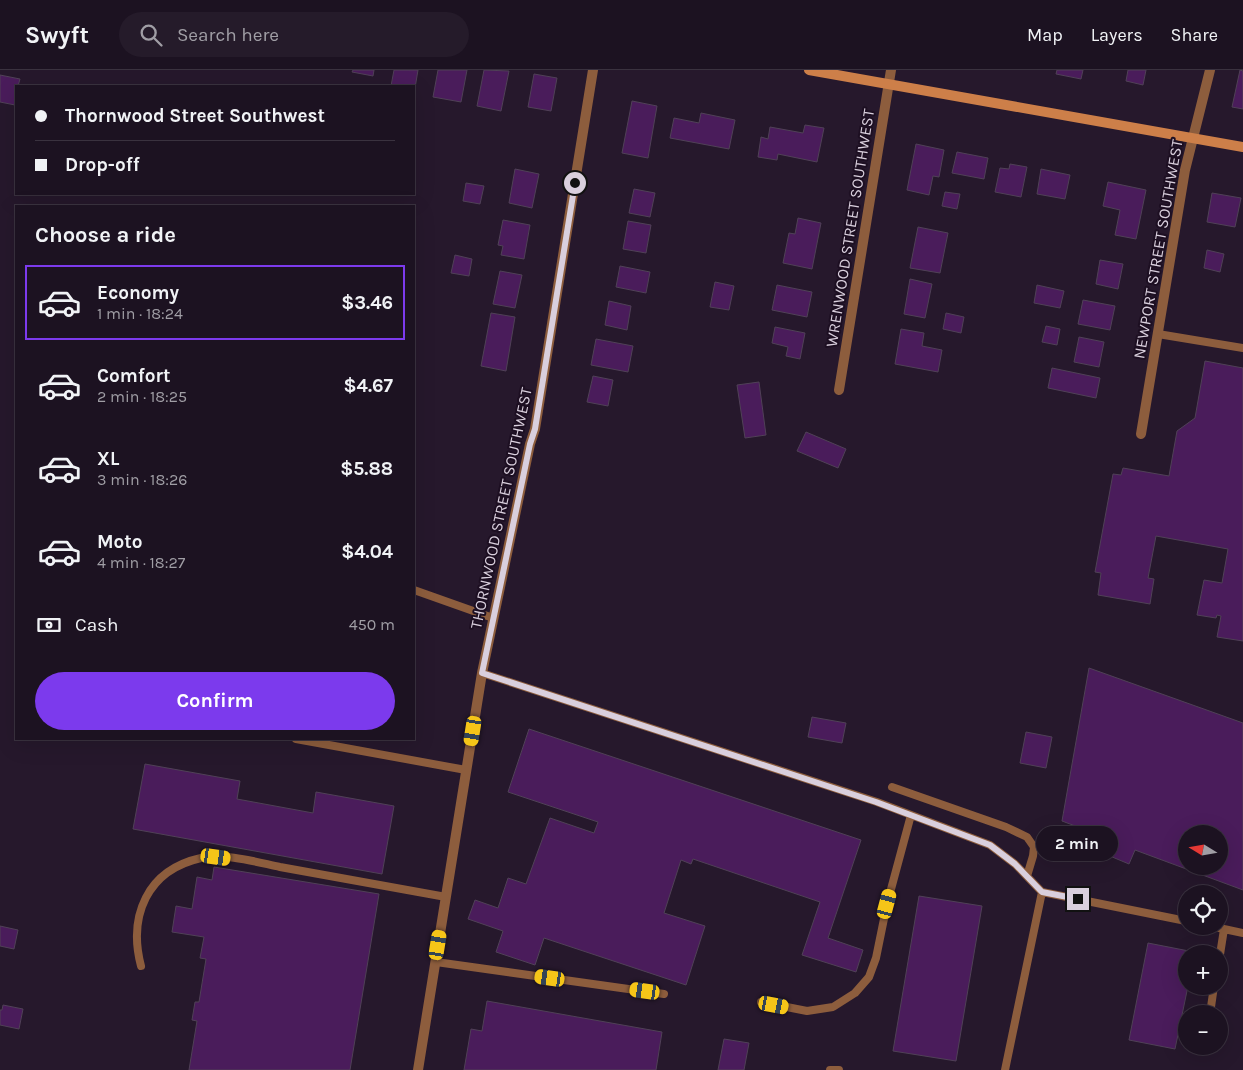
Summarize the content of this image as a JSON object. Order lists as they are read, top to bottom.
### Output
{
  "streets": {
    "street": ["WRENWOOD STREET SOUTHWEST", "NEWPORT STREET SOUTHWEST", "THORNWOOD STREET SOUTHWEST"]
  },
  "north": "left",
  "page": {
    "header": "Swyft",
    "search": "Search here",
    "nav": ["Map", "Layers", "Share"],
    "banner": ["Thornwood Street Southwest", "Drop-off"],
    "heading": "Choose a ride",
    "list": [
      {
        "name": "Economy",
        "note": "1 min · 18:24",
        "value": "$3.46"
      },
      {
        "name": "Comfort",
        "note": "2 min · 18:25",
        "value": "$4.67"
      },
      {
        "name": "XL",
        "note": "3 min · 18:26",
        "value": "$5.88"
      },
      {
        "name": "Moto",
        "note": "4 min · 18:27",
        "value": "$4.04"
      }
    ],
    "pay": ["Cash", "450 m"],
    "buttons": "Confirm",
    "map_buttons": ["+", "−"],
    "bubble": "2 min"
  }
}
